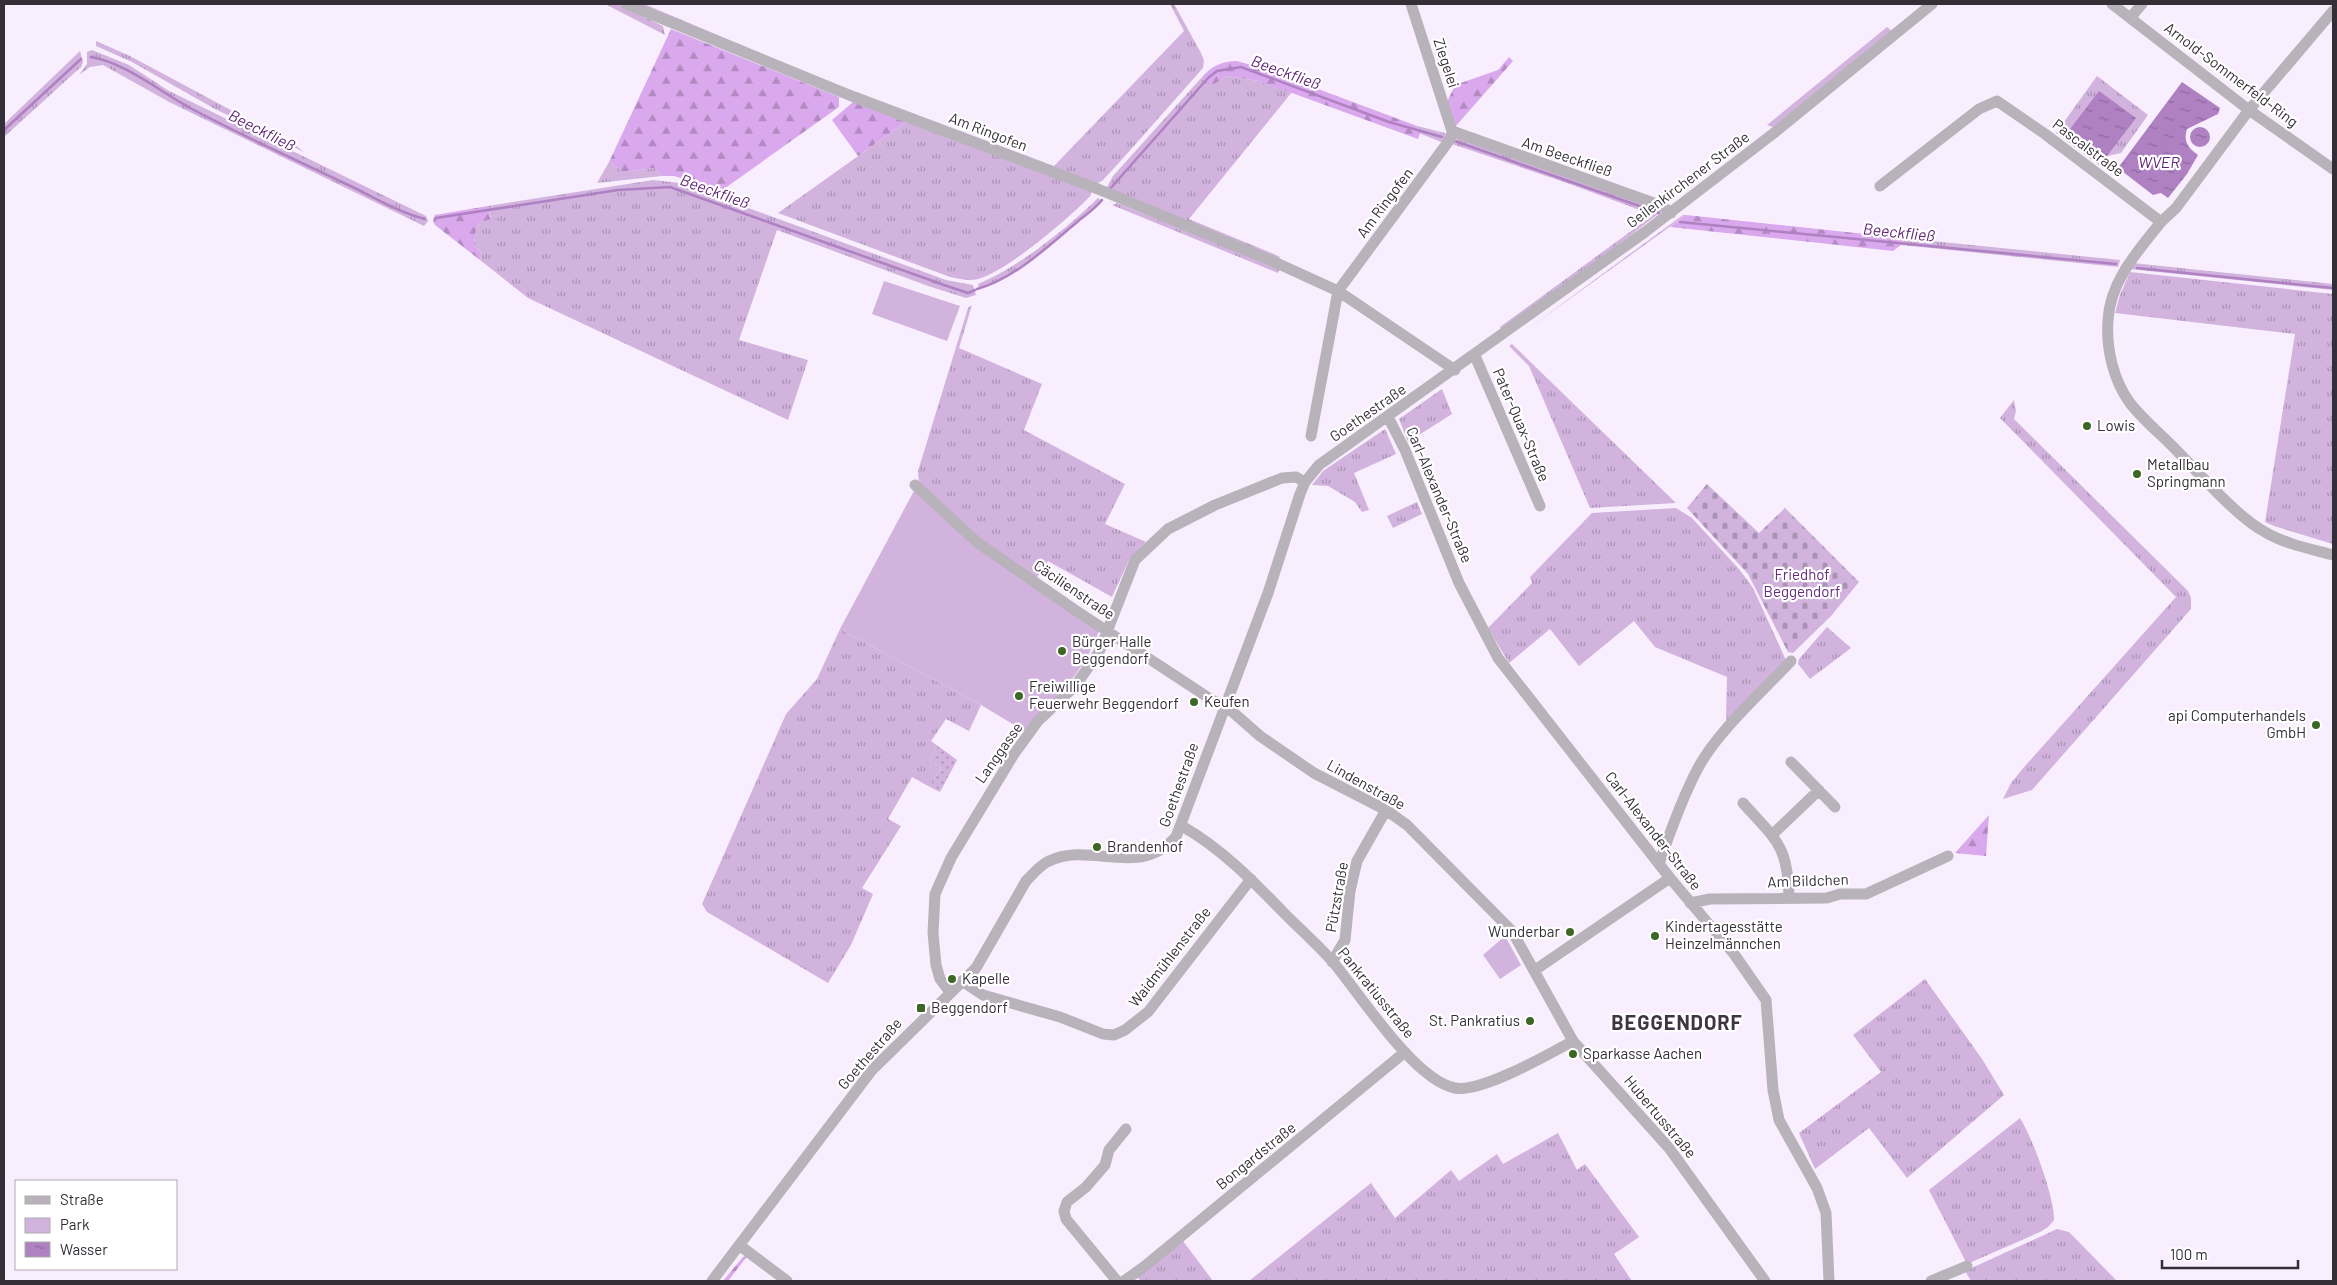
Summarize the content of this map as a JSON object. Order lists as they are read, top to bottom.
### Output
{
  "streets": {
    "street": [
      "Ziegelei",
      "Arnold-Sommerfeld-Ring",
      "Am Ringofen",
      "Pascalstraße",
      "Am Beeckfließ",
      "Geilenkirchener Straße",
      "Goethestraße",
      "Pater-Quax-Straße",
      "Carl-Alexander-Straße",
      "Cäcilienstraße",
      "Langgasse",
      "Lindenstraße",
      "Am Bildchen",
      "Pützstraße",
      "Waidmühlenstraße",
      "Pankratiusstraße",
      "Hubertusstraße",
      "Bongardstraße"
    ]
  },
  "crossings": [
    ["Ziegelei", "Am Ringofen"],
    ["Ziegelei", "Am Beeckfließ"],
    ["Am Ringofen", "Am Beeckfließ"],
    ["Am Ringofen", "Geilenkirchener Straße"],
    ["Am Ringofen", "Goethestraße"],
    ["Am Beeckfließ", "Geilenkirchener Straße"],
    ["Geilenkirchener Straße", "Goethestraße"],
    ["Geilenkirchener Straße", "Pater-Quax-Straße"],
    ["Goethestraße", "Carl-Alexander-Straße"],
    ["Goethestraße", "Cäcilienstraße"],
    ["Goethestraße", "Langgasse"],
    ["Goethestraße", "Lindenstraße"],
    ["Goethestraße", "Waidmühlenstraße"],
    ["Goethestraße", "Pankratiusstraße"],
    ["Carl-Alexander-Straße", "Am Bildchen"],
    ["Cäcilienstraße", "Langgasse"],
    ["Cäcilienstraße", "Lindenstraße"],
    ["Lindenstraße", "Pützstraße"],
    ["Lindenstraße", "Hubertusstraße"],
    ["Pützstraße", "Pankratiusstraße"],
    ["Waidmühlenstraße", "Pankratiusstraße"],
    ["Pankratiusstraße", "Hubertusstraße"],
    ["Pankratiusstraße", "Bongardstraße"]
  ],
  "districts": ["BEGGENDORF"],
  "water": ["Beeckfließ", "WVER"],
  "parks": ["Friedhof Beggendorf"],
  "places": {
    "other": [
      "Lowis",
      "Metallbau Springmann",
      "Bürger Halle Beggendorf",
      "Freiwillige Feuerwehr Beggendorf",
      "Keufen",
      "api Computerhandels GmbH",
      "Brandenhof",
      "Wunderbar",
      "Kindertagesstätte Heinzelmännchen",
      "Kapelle",
      "St. Pankratius",
      "Sparkasse Aachen"
    ],
    "transit": ["Beggendorf"]
  },
  "legend": ["Straße", "Park", "Wasser"],
  "scale_bar": "100 m"
}
